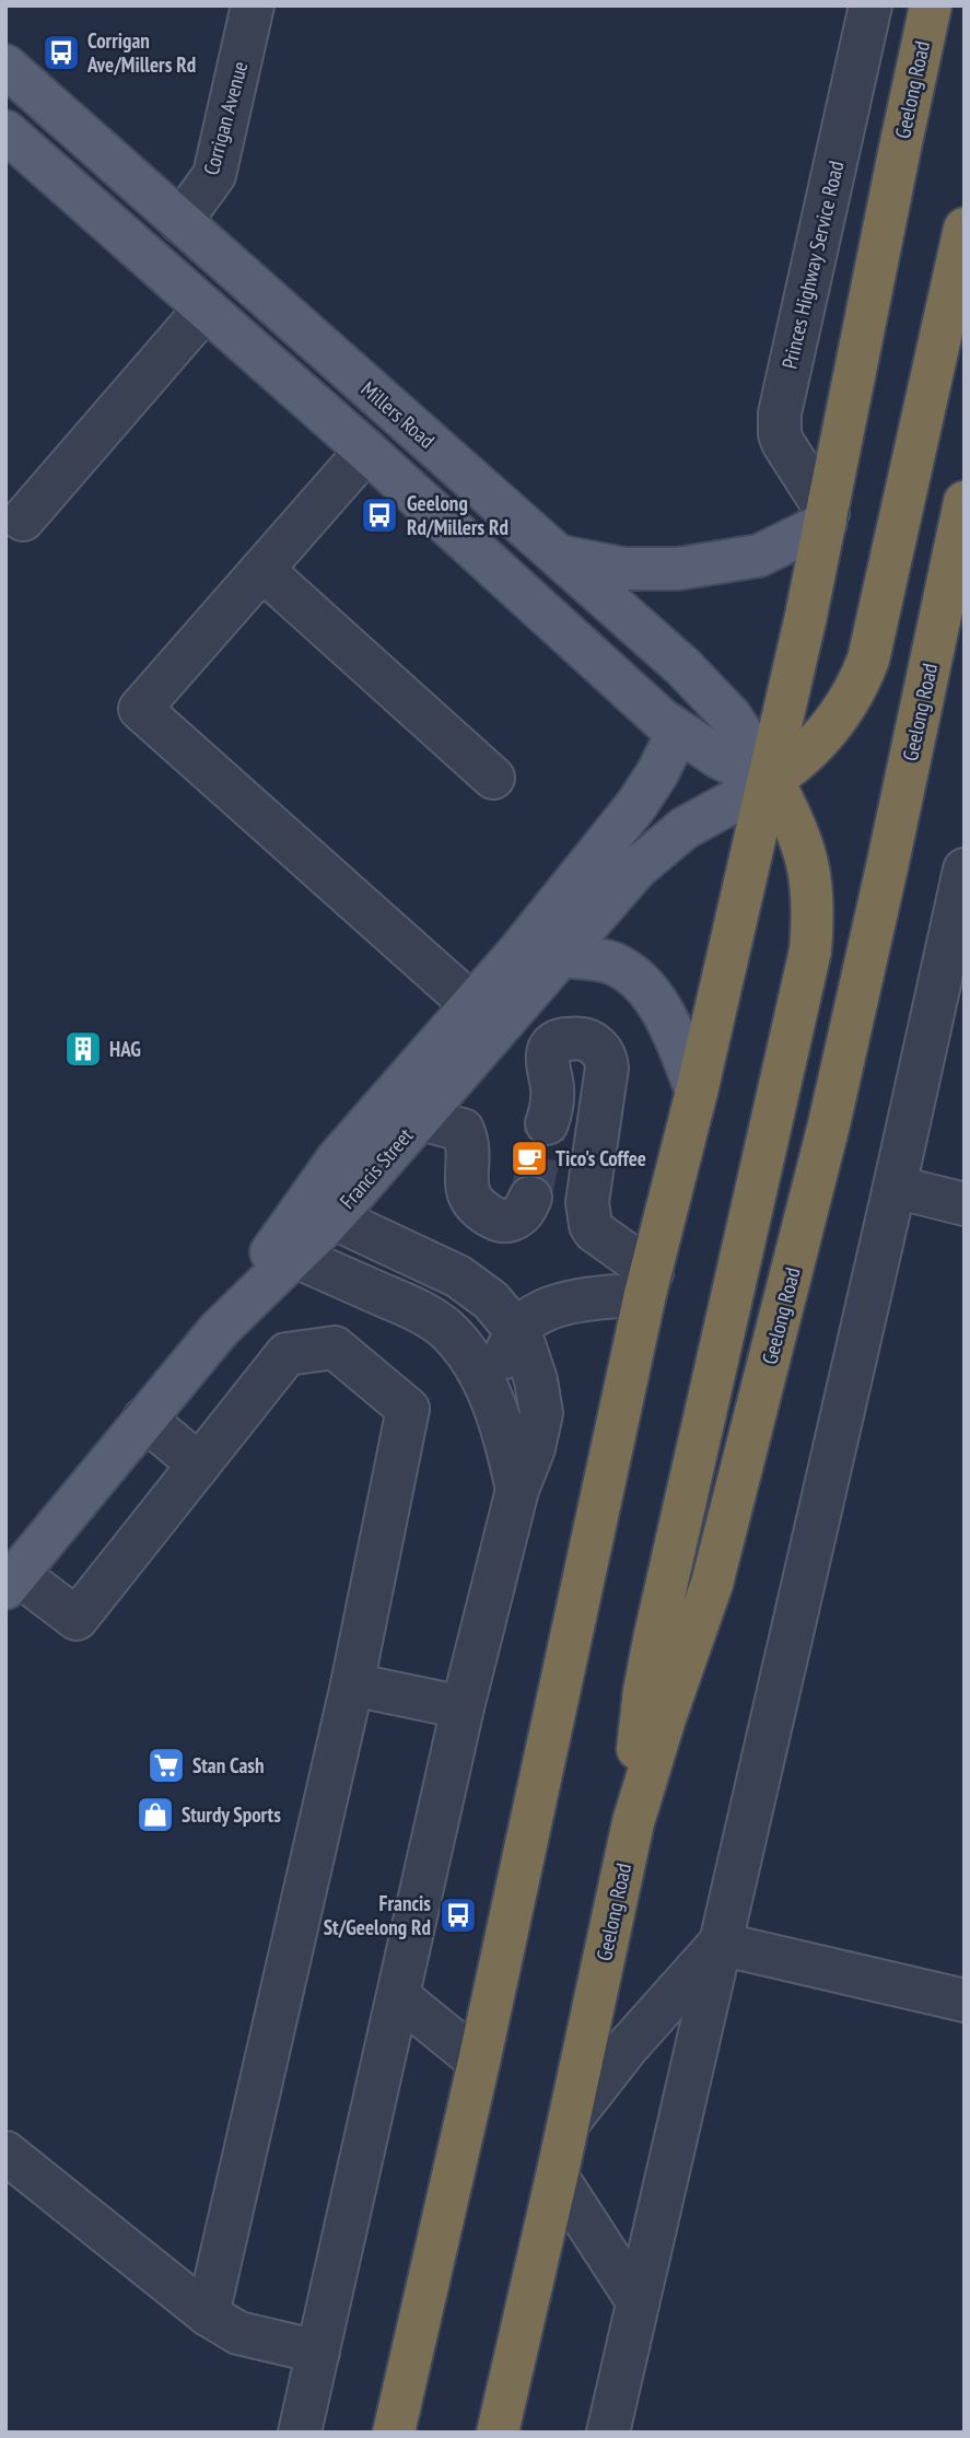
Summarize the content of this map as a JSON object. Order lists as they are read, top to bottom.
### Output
{
  "streets": {
    "highway": ["Geelong Road"],
    "main road": ["Millers Road", "Francis Street"],
    "street": ["Corrigan Avenue", "Princes Highway Service Road"]
  },
  "crossings": [
    ["Geelong Road", "Princes Highway Service Road"],
    ["Geelong Road", "Millers Road"],
    ["Geelong Road", "Francis Street"],
    ["Corrigan Avenue", "Millers Road"],
    ["Millers Road", "Francis Street"]
  ],
  "places": {
    "bus stop": ["Corrigan Ave/Millers Rd", "Geelong Rd/Millers Rd", "Francis St/Geelong Rd"],
    "building": ["HAG"],
    "cafe": ["Tico's Coffee"],
    "supermarket": ["Stan Cash"],
    "shop": ["Sturdy Sports"]
  }
}
